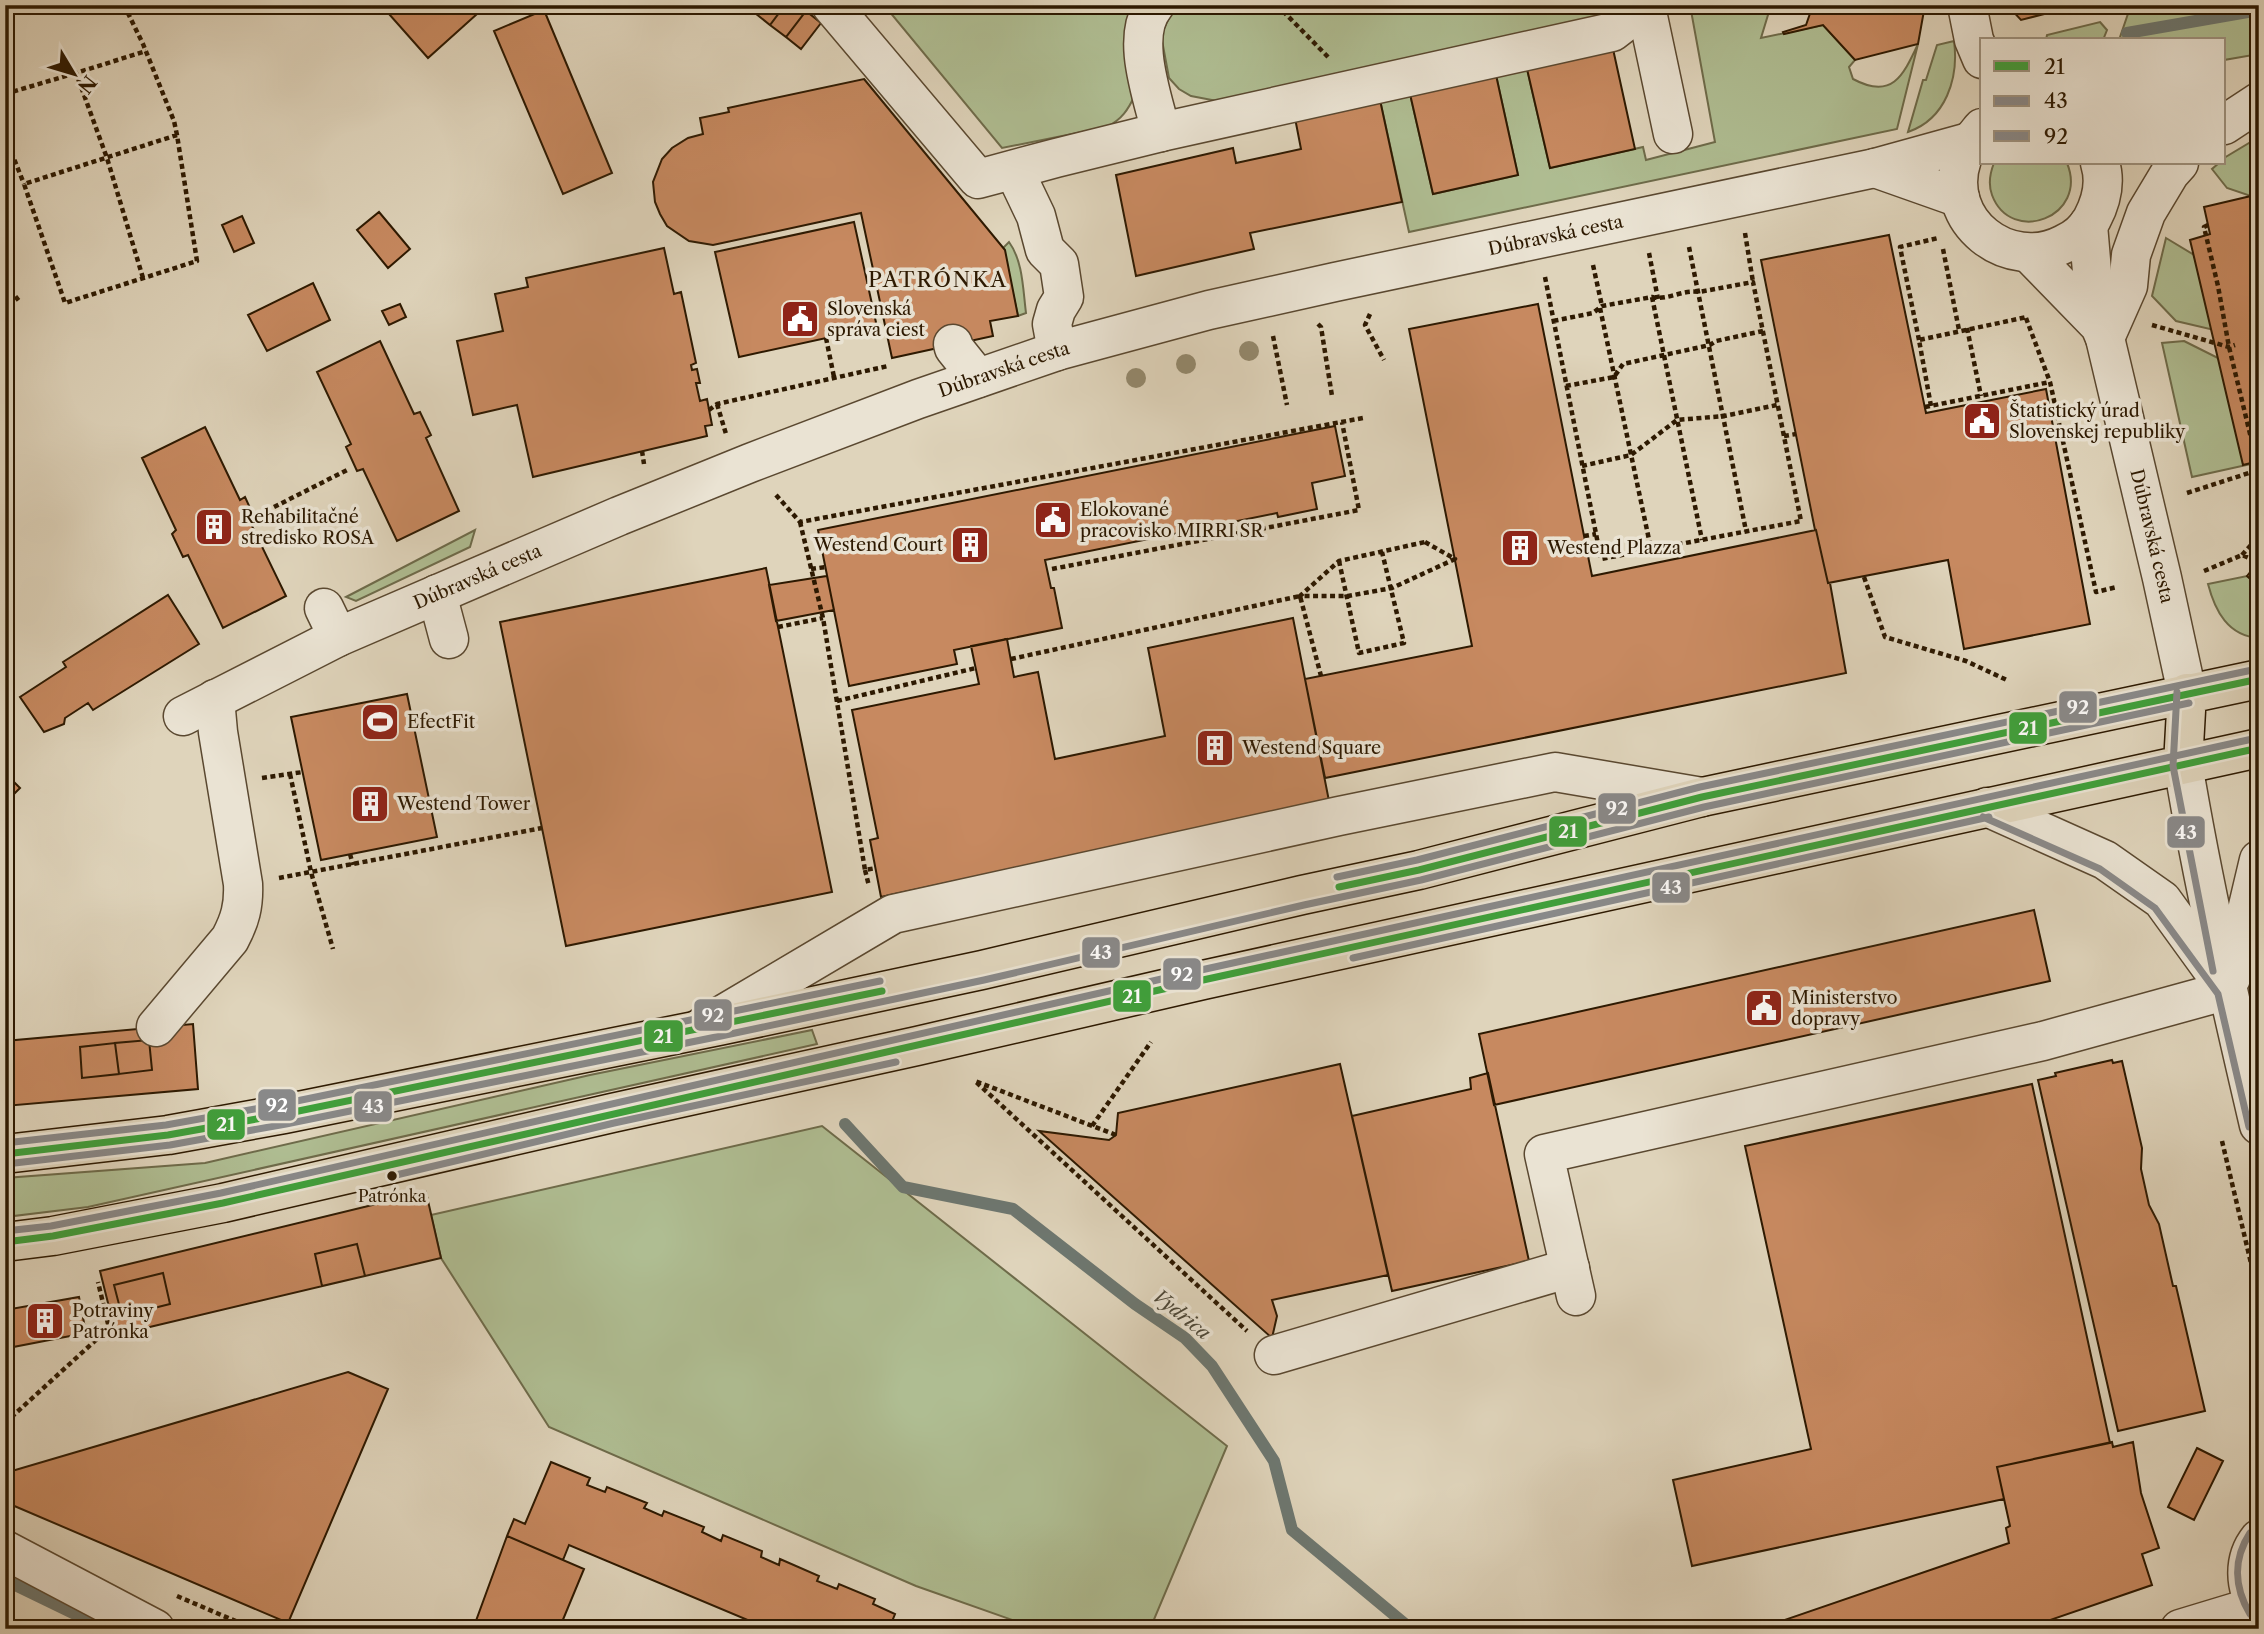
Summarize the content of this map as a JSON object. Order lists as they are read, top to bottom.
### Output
{
  "streets": {
    "street": ["Dúbravská cesta"]
  },
  "districts": ["PATRÓNKA"],
  "water": ["Vydrica"],
  "places": {
    "public building": [
      "Slovenská správa ciest",
      "Štatistický úrad Slovenskej republiky",
      "Elokované pracovisko MIRRI SR",
      "Ministerstvo dopravy"
    ],
    "building": [
      "Rehabilitačné stredisko ROSA",
      "Westend Court",
      "Westend Plazza",
      "Westend Square",
      "Westend Tower",
      "Potraviny Patrónka"
    ],
    "sports": ["EfectFit"],
    "other": ["Patrónka"]
  },
  "lines": ["transit line 92", "transit line 21", "transit line 43"],
  "legend": ["21", "43", "92"],
  "north": "bottom right"
}
